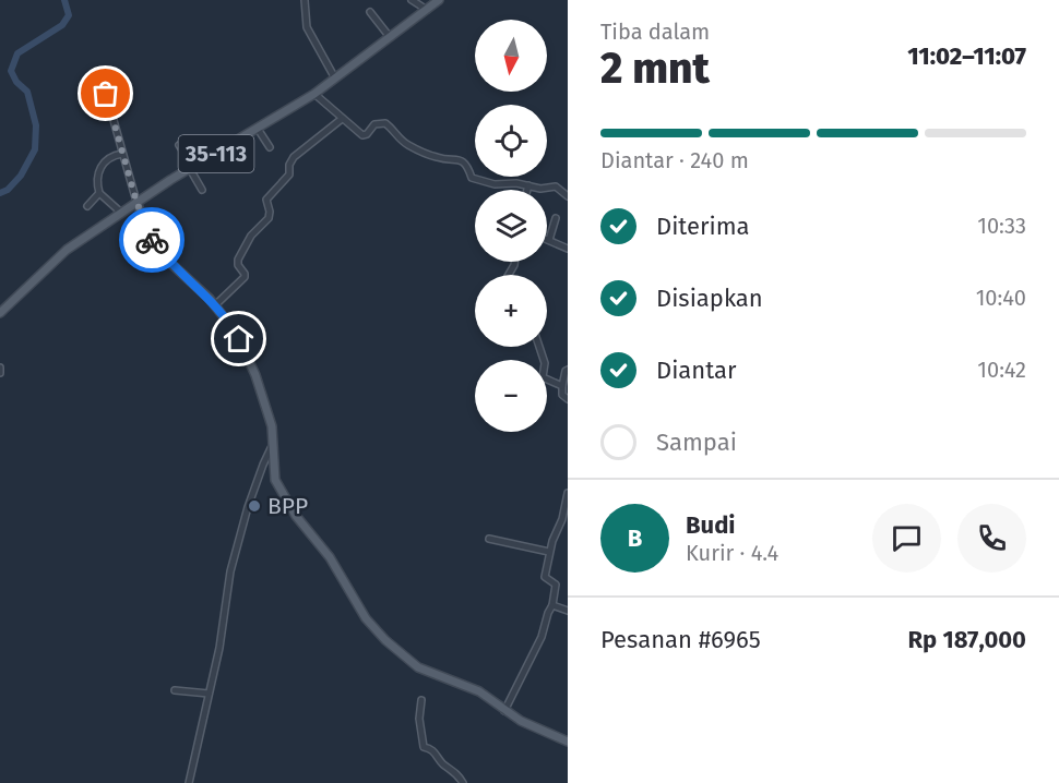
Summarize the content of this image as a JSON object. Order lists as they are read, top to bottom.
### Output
{
  "streets": {
    "main road": ["35-113"]
  },
  "places": ["BPP"],
  "north": "bottom",
  "page": {
    "heading": ["2 mnt", "Tiba dalam", "11:02–11:07"],
    "panel": [
      "Budi",
      "Kurir · 4.4",
      "Pesanan #6965",
      "Rp 187,000"
    ],
    "map_buttons": ["+", "−"],
    "bar": "Diantar · 240 m",
    "list": [
      ["Diterima", "10:33"],
      ["Disiapkan", "10:40"],
      ["Diantar", "10:42"],
      "Sampai"
    ],
    "round": "B"
  }
}
